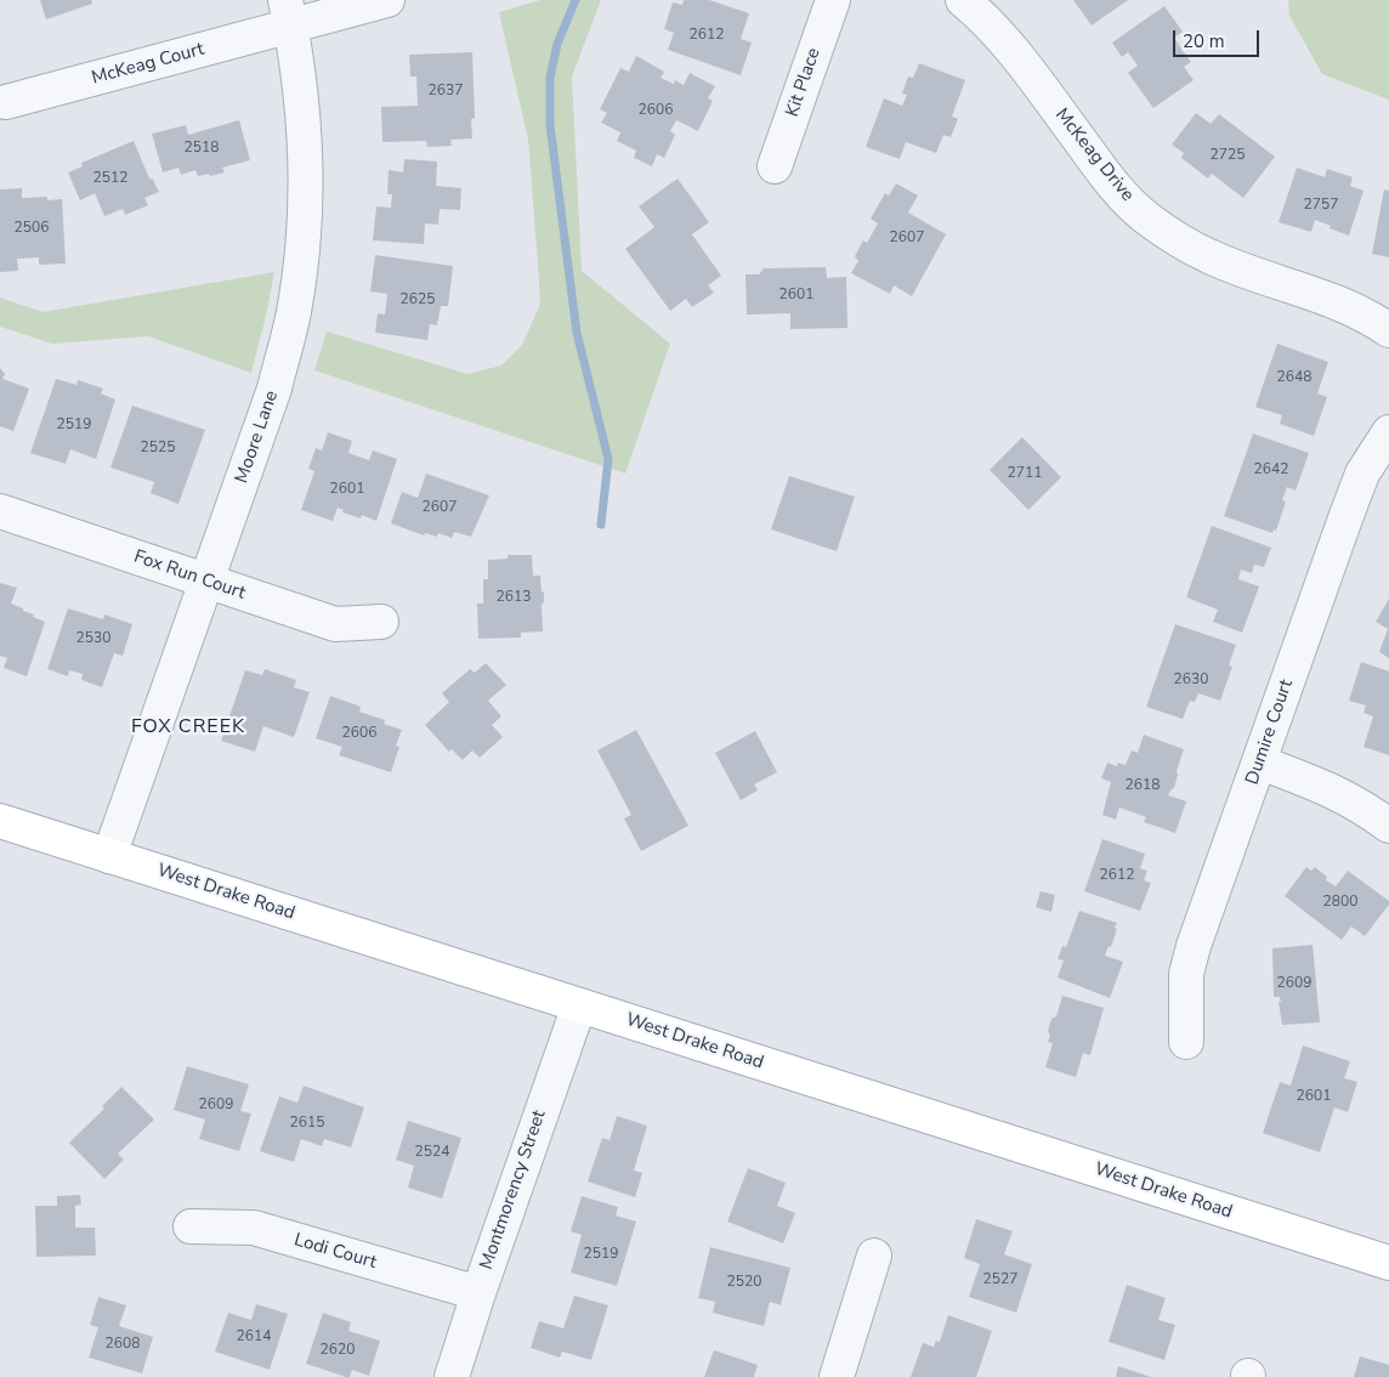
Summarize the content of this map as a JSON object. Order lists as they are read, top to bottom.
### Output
{
  "streets": {
    "main road": ["West Drake Road"],
    "street": [
      "McKeag Court",
      "Kit Place",
      "McKeag Drive",
      "Moore Lane",
      "Fox Run Court",
      "Dumire Court",
      "Montmorency Street",
      "Lodi Court"
    ]
  },
  "crossings": [
    ["McKeag Court", "Moore Lane"],
    ["Moore Lane", "Fox Run Court"],
    ["Moore Lane", "West Drake Road"],
    ["West Drake Road", "Montmorency Street"],
    ["Montmorency Street", "Lodi Court"]
  ],
  "districts": ["FOX CREEK"],
  "house_numbers": [
    "2612",
    "2637",
    "2606",
    "2518",
    "2725",
    "2512",
    "2757",
    "2506",
    "2607",
    "2601",
    "2625",
    "2648",
    "2519",
    "2525",
    "2642",
    "2711",
    "2601",
    "2607",
    "2613",
    "2530",
    "2630",
    "2606",
    "2618",
    "2612",
    "2800",
    "2609",
    "2601",
    "2609",
    "2615",
    "2524",
    "2519",
    "2527",
    "2520",
    "2614",
    "2608",
    "2620"
  ],
  "scale_bar": "20 m"
}
